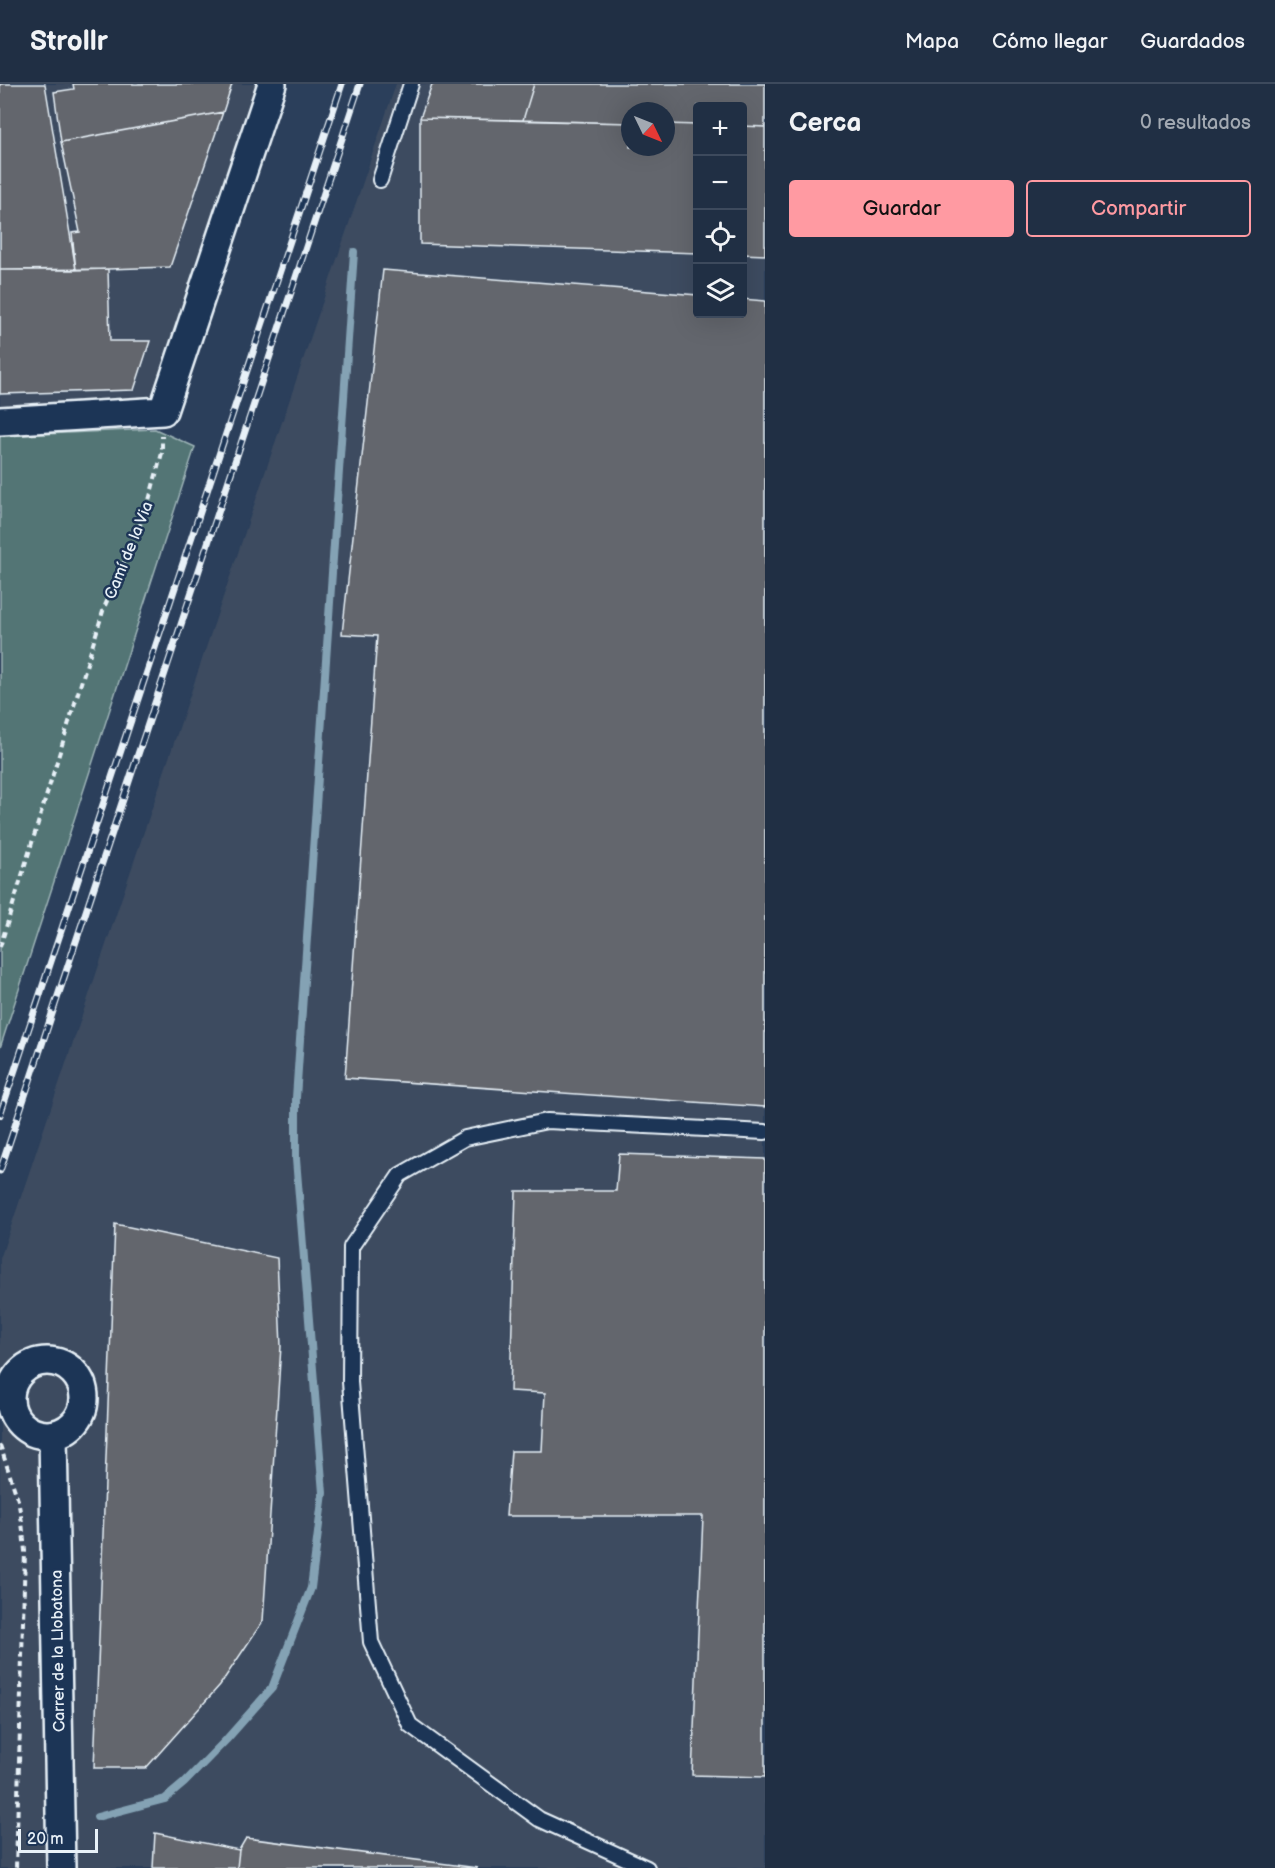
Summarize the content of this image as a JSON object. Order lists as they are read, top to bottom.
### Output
{
  "streets": {
    "street": ["Carrer de la Llobatona"],
    "path": ["Camí de la Via"]
  },
  "scale_bar": "20 m",
  "north": "bottom right",
  "page": {
    "header": "Strollr",
    "nav": ["Mapa", "Cómo llegar", "Guardados"],
    "heading": ["Cerca", "0 resultados"],
    "map_buttons": ["+", "−"],
    "buttons": ["Guardar", "Compartir"],
    "scale": "20 m"
  }
}
